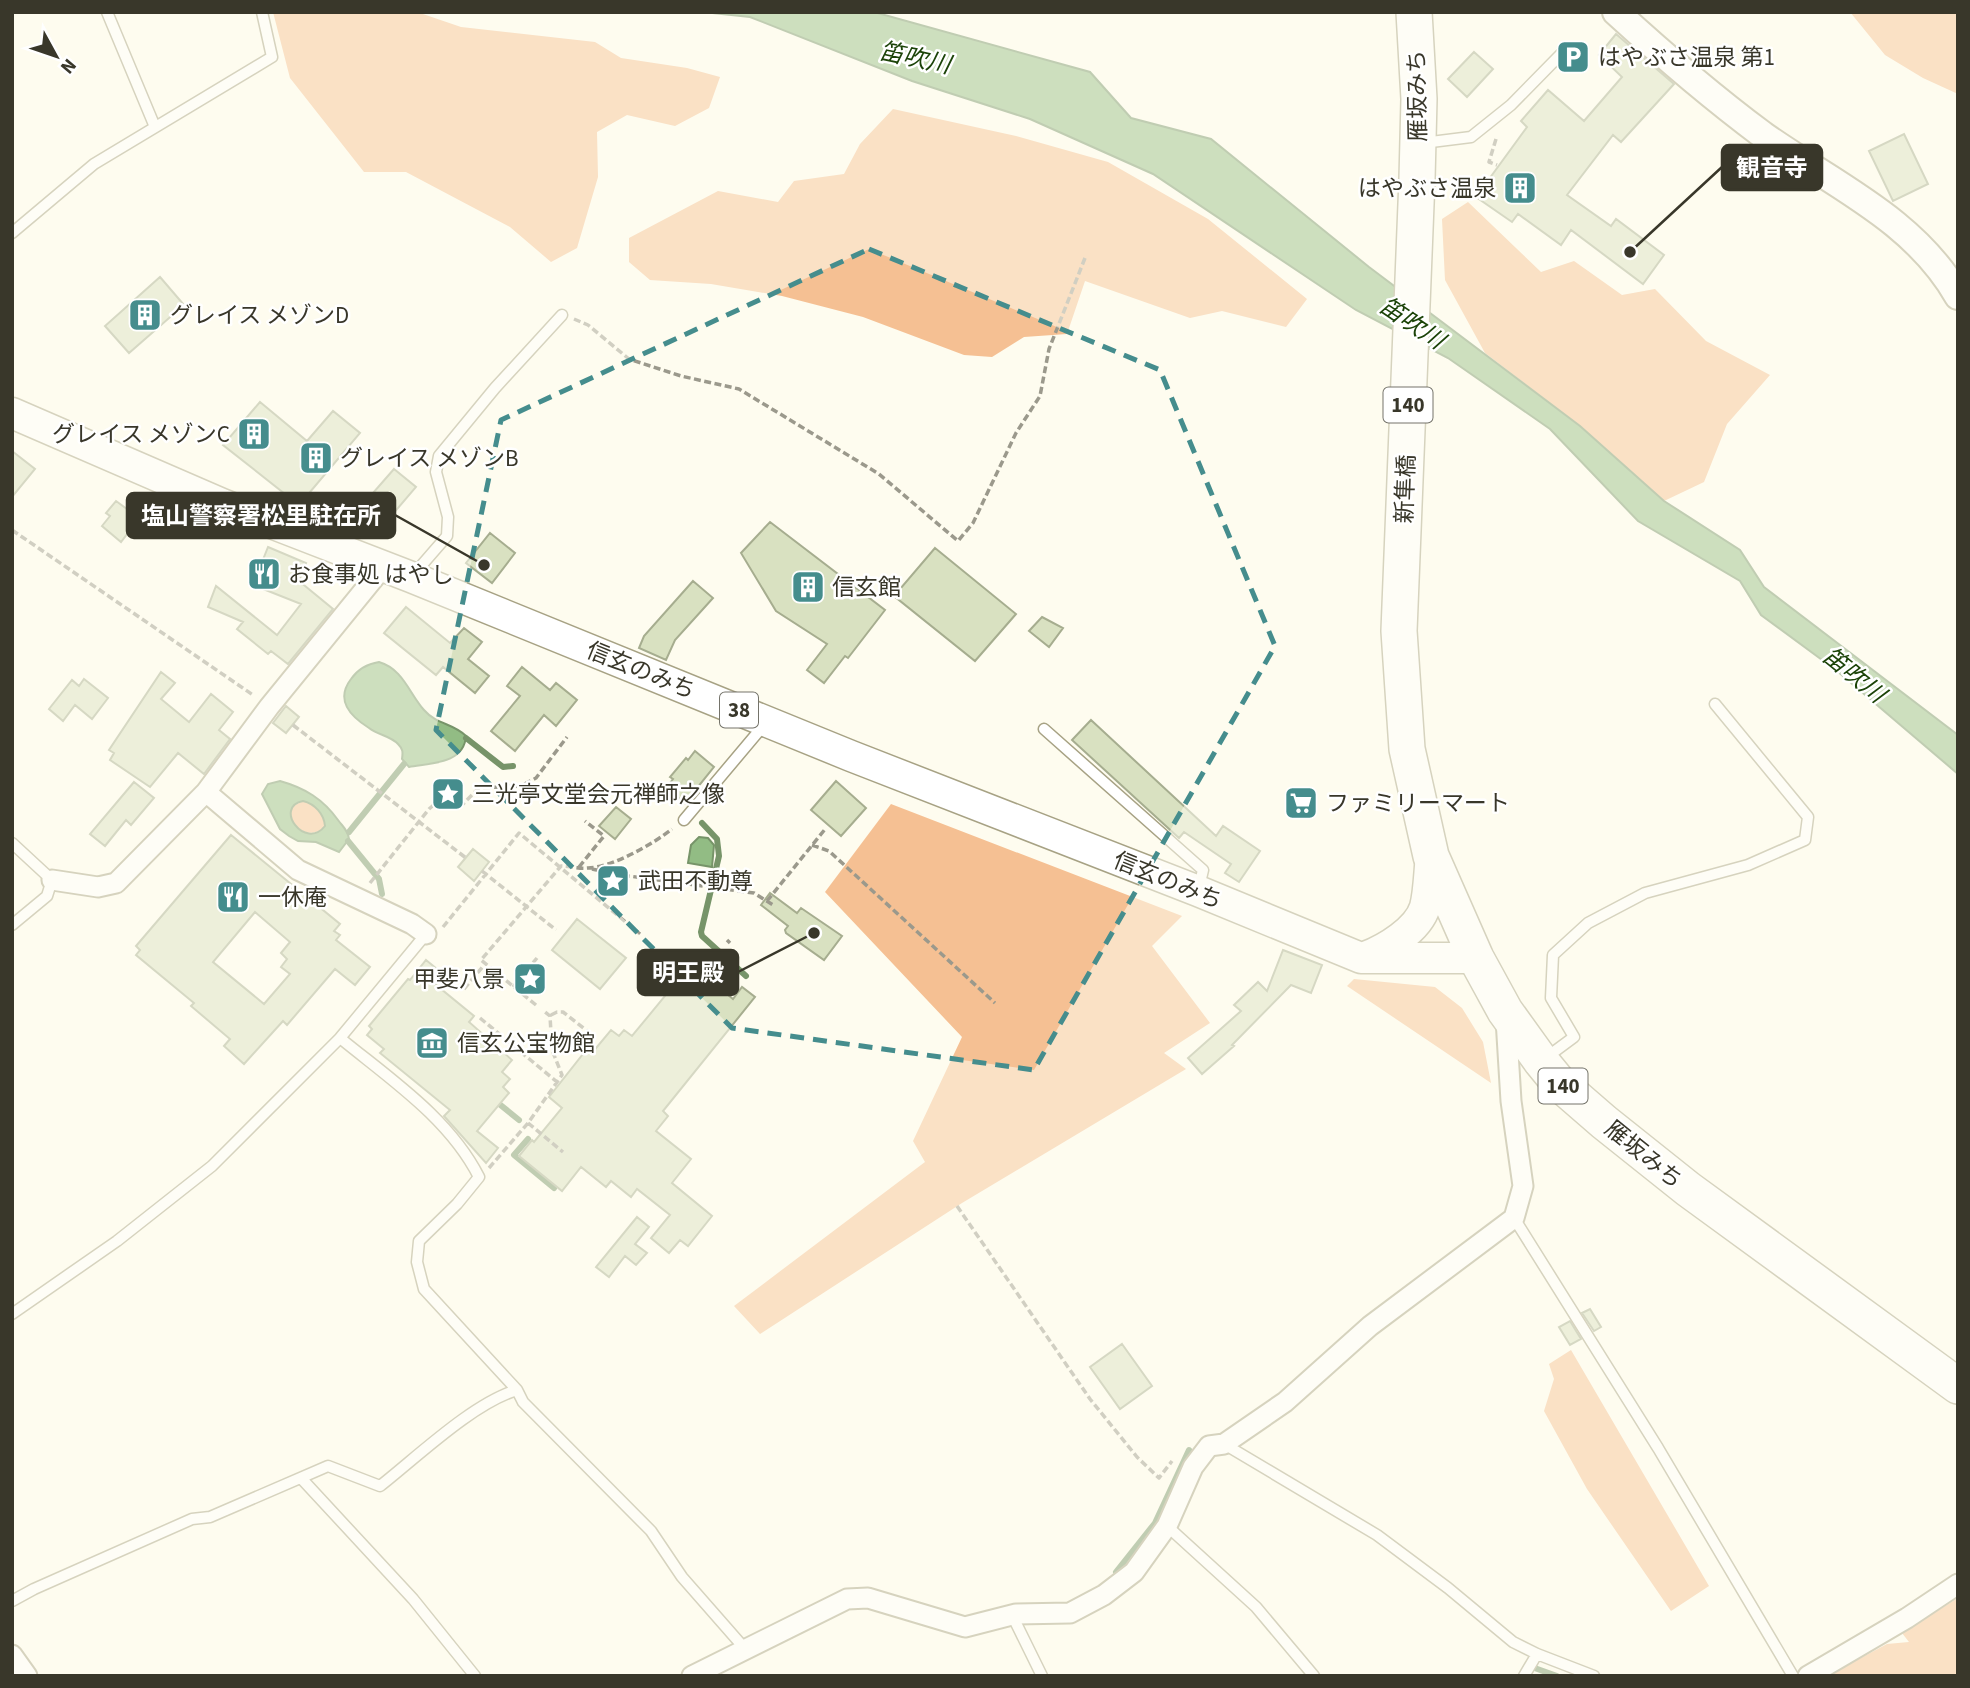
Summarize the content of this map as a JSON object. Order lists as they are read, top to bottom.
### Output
{
  "streets": {
    "highway": ["雁坂みち", "140", "新隼橋"],
    "main road": ["信玄のみち", "38"]
  },
  "crossings": [
    ["雁坂みち", "新隼橋"],
    ["雁坂みち", "信玄のみち"]
  ],
  "water": ["笛吹川"],
  "places": {
    "parking": ["はやぶさ温泉 第1"],
    "building": [
      "はやぶさ温泉",
      "グレイス メゾンD",
      "グレイス メゾンC",
      "グレイス メゾンB",
      "信玄館"
    ],
    "other": ["観音寺", "塩山警察署松里駐在所", "明王殿"],
    "restaurant": ["お食事処 はやし", "一休庵"],
    "place": ["三光亭文堂会元禅師之像", "武田不動尊", "甲斐八景"],
    "supermarket": ["ファミリーマート"],
    "museum": ["信玄公宝物館"]
  },
  "north": "bottom right"
}
